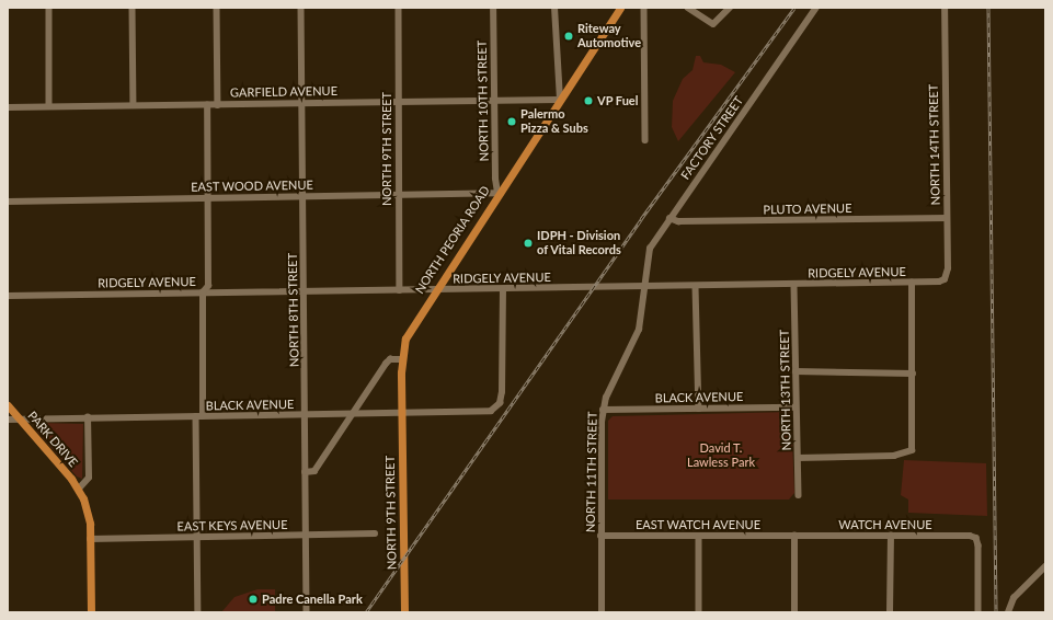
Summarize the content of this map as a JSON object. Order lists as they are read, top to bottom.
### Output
{
  "streets": {
    "main road": ["NORTH 9TH STREET", "NORTH PEORIA ROAD", "PARK DRIVE"],
    "street": [
      "GARFIELD AVENUE",
      "NORTH 10TH STREET",
      "FACTORY STREET",
      "NORTH 14TH STREET",
      "EAST WOOD AVENUE",
      "PLUTO AVENUE",
      "RIDGELY AVENUE",
      "NORTH 8TH STREET",
      "NORTH 13TH STREET",
      "BLACK AVENUE",
      "NORTH 11TH STREET",
      "EAST WATCH AVENUE",
      "WATCH AVENUE",
      "EAST KEYS AVENUE"
    ]
  },
  "crossings": [
    ["GARFIELD AVENUE", "NORTH 10TH STREET"],
    ["GARFIELD AVENUE", "NORTH 9TH STREET"],
    ["GARFIELD AVENUE", "NORTH PEORIA ROAD"],
    ["GARFIELD AVENUE", "NORTH 8TH STREET"],
    ["NORTH 10TH STREET", "EAST WOOD AVENUE"],
    ["NORTH 10TH STREET", "NORTH PEORIA ROAD"],
    ["FACTORY STREET", "PLUTO AVENUE"],
    ["FACTORY STREET", "RIDGELY AVENUE"],
    ["FACTORY STREET", "NORTH 11TH STREET"],
    ["NORTH 14TH STREET", "PLUTO AVENUE"],
    ["NORTH 14TH STREET", "RIDGELY AVENUE"],
    ["NORTH 9TH STREET", "EAST WOOD AVENUE"],
    ["NORTH 9TH STREET", "NORTH PEORIA ROAD"],
    ["NORTH 9TH STREET", "RIDGELY AVENUE"],
    ["NORTH 9TH STREET", "BLACK AVENUE"],
    ["EAST WOOD AVENUE", "NORTH PEORIA ROAD"],
    ["EAST WOOD AVENUE", "NORTH 8TH STREET"],
    ["NORTH PEORIA ROAD", "RIDGELY AVENUE"],
    ["RIDGELY AVENUE", "NORTH 8TH STREET"],
    ["RIDGELY AVENUE", "NORTH 13TH STREET"],
    ["RIDGELY AVENUE", "BLACK AVENUE"],
    ["RIDGELY AVENUE", "NORTH 11TH STREET"],
    ["NORTH 8TH STREET", "BLACK AVENUE"],
    ["NORTH 8TH STREET", "EAST KEYS AVENUE"],
    ["NORTH 13TH STREET", "BLACK AVENUE"],
    ["BLACK AVENUE", "PARK DRIVE"],
    ["BLACK AVENUE", "NORTH 11TH STREET"],
    ["PARK DRIVE", "EAST KEYS AVENUE"],
    ["NORTH 11TH STREET", "EAST WATCH AVENUE"],
    ["EAST WATCH AVENUE", "WATCH AVENUE"]
  ],
  "parks": ["David T. Lawless Park"],
  "places": [
    "Riteway Automotive",
    "VP Fuel",
    "Palermo Pizza & Subs",
    "IDPH - Division of Vital Records",
    "Padre Canella Park"
  ]
}
